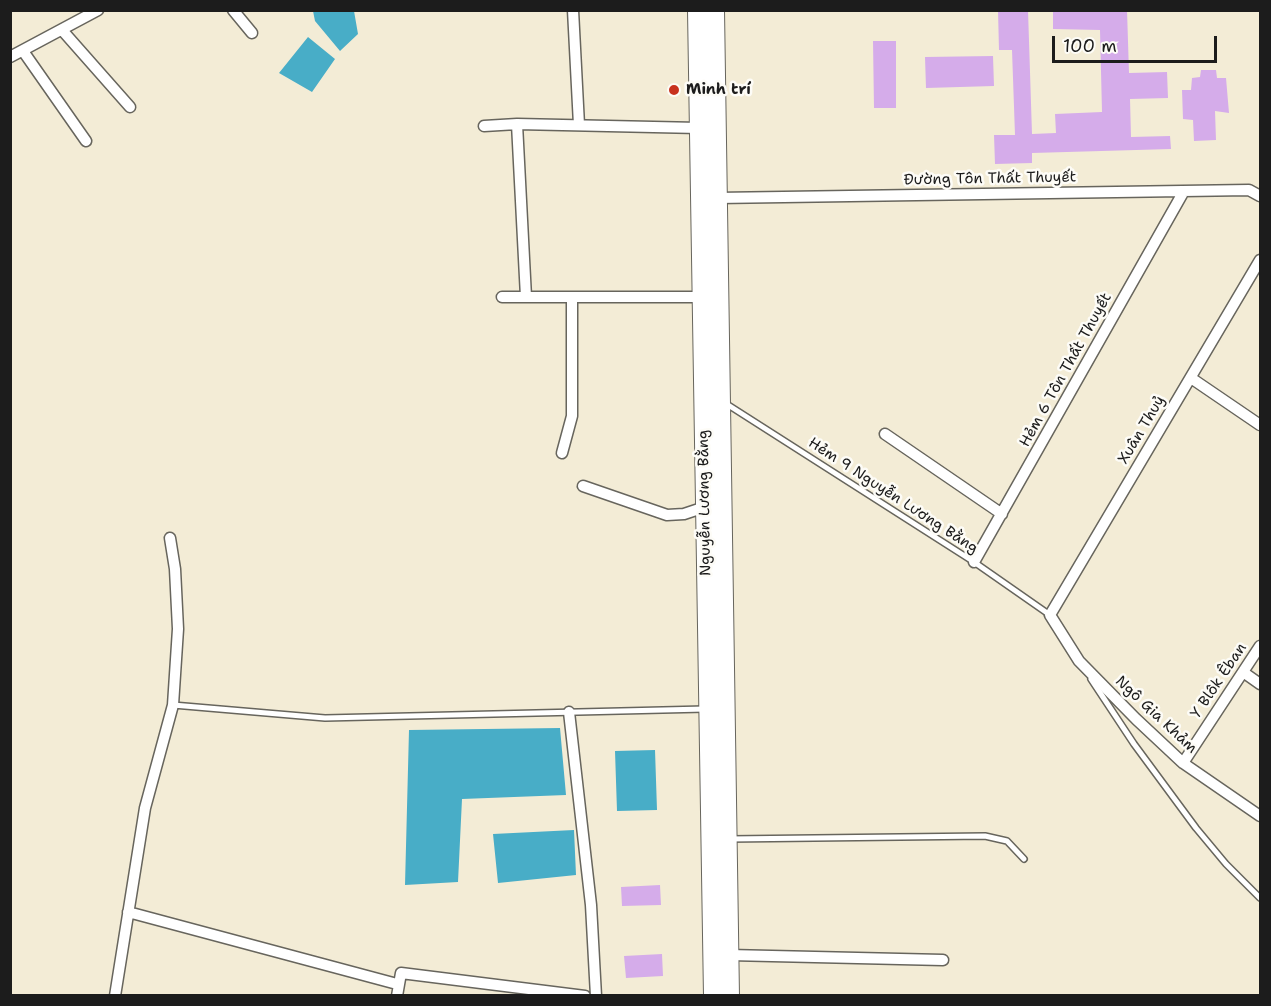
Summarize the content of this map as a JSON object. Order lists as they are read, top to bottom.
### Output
{
  "streets": {
    "main road": ["Nguyễn Lương Bằng"],
    "street": [
      "Đường Tôn Thất Thuyết",
      "Hẻm 6 Tôn Thất Thuyết",
      "Xuân Thuỷ",
      "Y Blôk Êban",
      "Ngô Gia Khảm"
    ],
    "lane": ["Hẻm 9 Nguyễn Lương Bằng"]
  },
  "crossings": [
    ["Đường Tôn Thất Thuyết", "Hẻm 6 Tôn Thất Thuyết"],
    ["Đường Tôn Thất Thuyết", "Nguyễn Lương Bằng"],
    ["Hẻm 6 Tôn Thất Thuyết", "Hẻm 9 Nguyễn Lương Bằng"],
    ["Xuân Thuỷ", "Hẻm 9 Nguyễn Lương Bằng"],
    ["Xuân Thuỷ", "Ngô Gia Khảm"],
    ["Hẻm 9 Nguyễn Lương Bằng", "Nguyễn Lương Bằng"],
    ["Hẻm 9 Nguyễn Lương Bằng", "Ngô Gia Khảm"],
    ["Y Blôk Êban", "Ngô Gia Khảm"]
  ],
  "places": ["Minh trí"],
  "scale_bar": "100 m"
}
